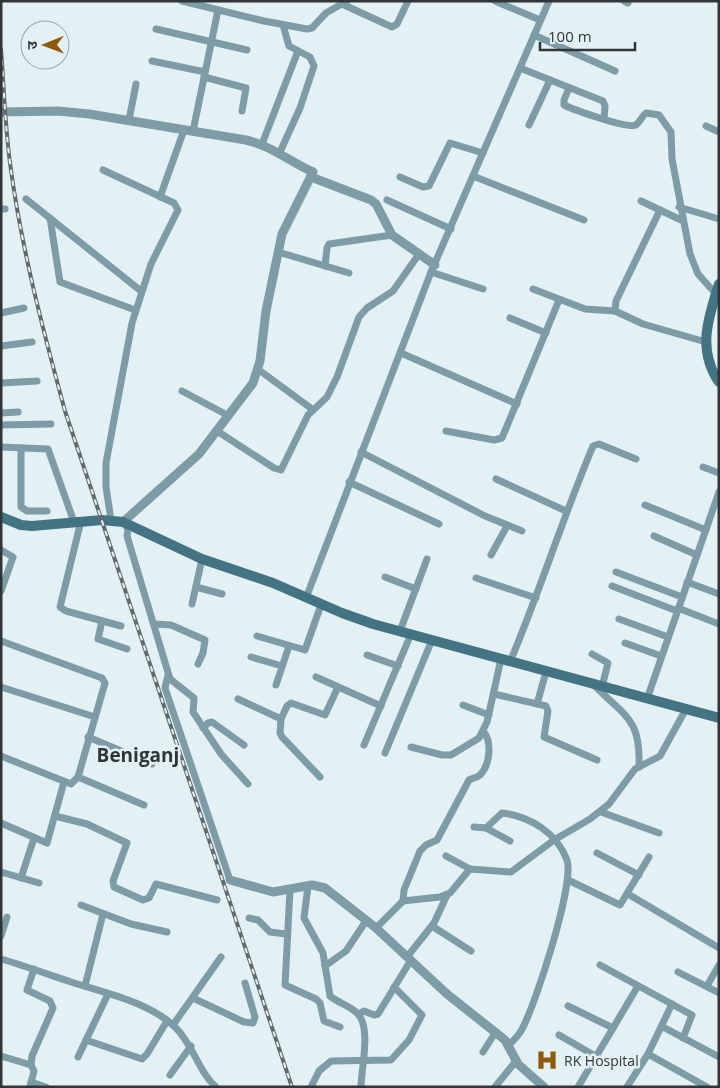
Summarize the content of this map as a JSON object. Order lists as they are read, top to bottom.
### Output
{
  "districts": ["Beniganj"],
  "places": {
    "hospital": ["RK Hospital"]
  },
  "scale_bar": "100 m",
  "north": "left"
}
